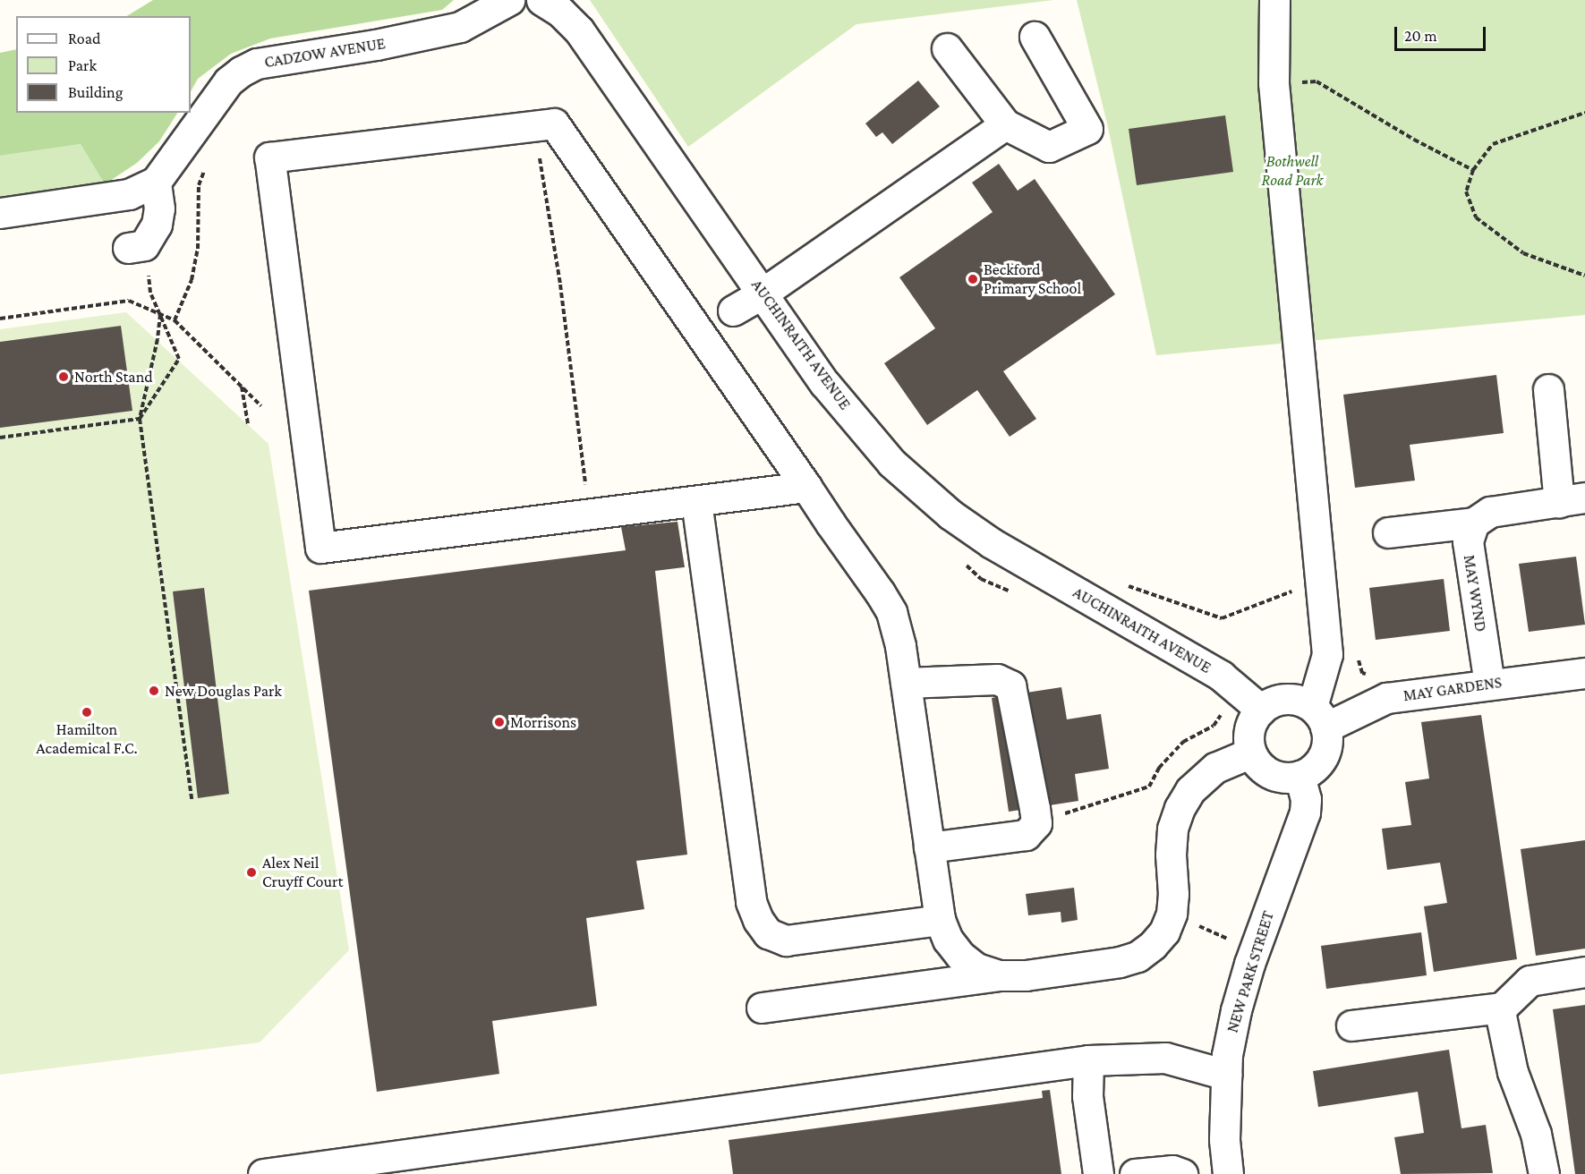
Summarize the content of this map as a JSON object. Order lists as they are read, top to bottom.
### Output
{
  "streets": {
    "street": [
      "CADZOW AVENUE",
      "AUCHINRAITH AVENUE",
      "MAY WYND",
      "MAY GARDENS",
      "NEW PARK STREET"
    ]
  },
  "crossings": [
    ["AUCHINRAITH AVENUE", "MAY GARDENS"],
    ["AUCHINRAITH AVENUE", "NEW PARK STREET"],
    ["MAY WYND", "MAY GARDENS"],
    ["MAY GARDENS", "NEW PARK STREET"]
  ],
  "parks": ["Bothwell Road Park"],
  "places": [
    "Beckford Primary School",
    "North Stand",
    "New Douglas Park",
    "Hamilton Academical F.C.",
    "Morrisons",
    "Alex Neil Cruyff Court"
  ],
  "legend": ["Road", "Park", "Building"],
  "scale_bar": "20 m"
}
